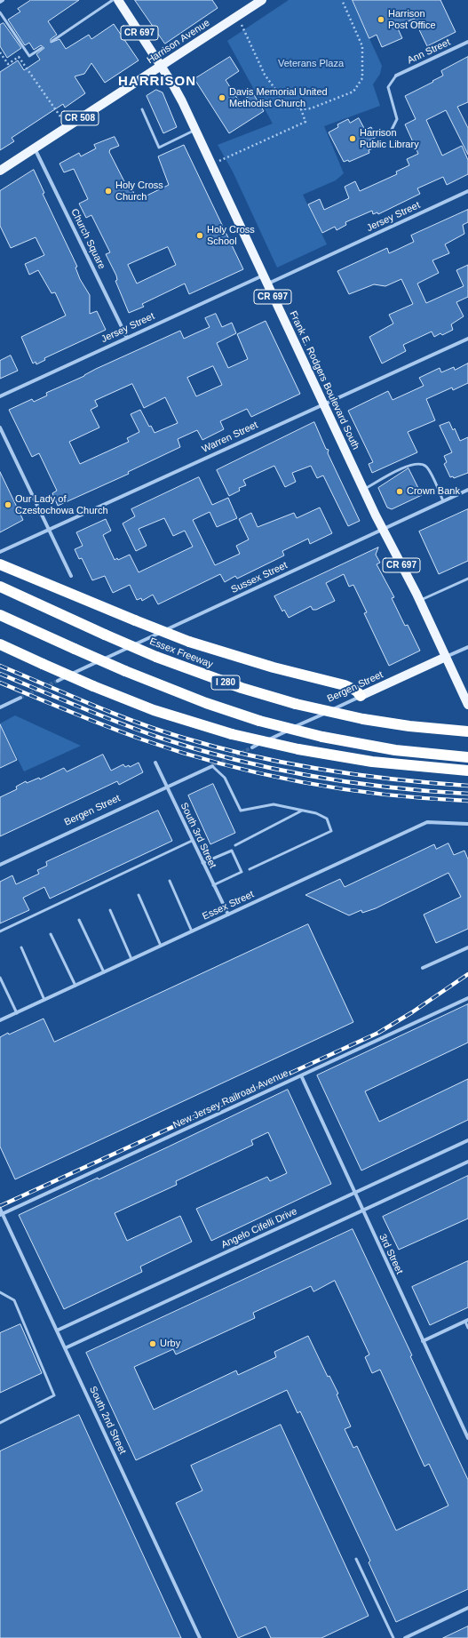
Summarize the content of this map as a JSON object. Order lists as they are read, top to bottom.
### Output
{
  "streets": {
    "highway": ["Essex Freeway", "I 280"],
    "main road": [
      "CR 697",
      "Harrison Avenue",
      "CR 508",
      "Frank E. Rodgers Boulevard South",
      "Bergen Street"
    ],
    "street": [
      "Ann Street",
      "Jersey Street",
      "Church Square",
      "Warren Street",
      "Sussex Street",
      "South 3rd Street",
      "Essex Street",
      "New Jersey Railroad Avenue",
      "Angelo Cifelli Drive",
      "3rd Street",
      "South 2nd Street"
    ]
  },
  "crossings": [
    ["CR 697", "Harrison Avenue"],
    ["CR 697", "Frank E. Rodgers Boulevard South"],
    ["Harrison Avenue", "Church Square"],
    ["Harrison Avenue", "Frank E. Rodgers Boulevard South"],
    ["Jersey Street", "Church Square"],
    ["Jersey Street", "Frank E. Rodgers Boulevard South"],
    ["Frank E. Rodgers Boulevard South", "Warren Street"],
    ["Frank E. Rodgers Boulevard South", "Sussex Street"],
    ["Frank E. Rodgers Boulevard South", "Bergen Street"],
    ["Bergen Street", "South 3rd Street"],
    ["South 3rd Street", "Essex Street"],
    ["New Jersey Railroad Avenue", "3rd Street"],
    ["New Jersey Railroad Avenue", "South 2nd Street"],
    ["Angelo Cifelli Drive", "3rd Street"],
    ["Angelo Cifelli Drive", "South 2nd Street"]
  ],
  "districts": ["HARRISON"],
  "parks": ["Veterans Plaza"],
  "places": [
    "Harrison Post Office",
    "Davis Memorial United Methodist Church",
    "Harrison Public Library",
    "Holy Cross Church",
    "Holy Cross School",
    "Crown Bank",
    "Our Lady of Czestochowa Church",
    "Urby"
  ]
}
